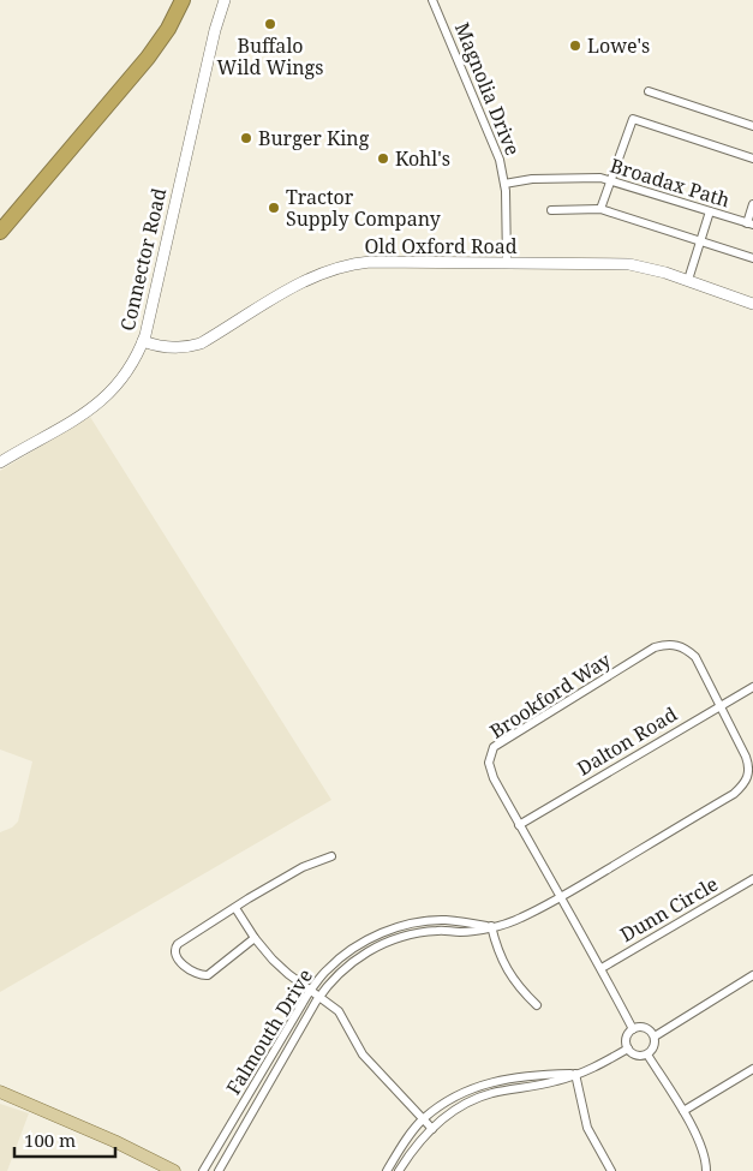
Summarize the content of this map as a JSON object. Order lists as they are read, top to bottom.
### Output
{
  "streets": {
    "street": [
      "Magnolia Drive",
      "Broadax Path",
      "Old Oxford Road",
      "Connector Road",
      "Brookford Way",
      "Dalton Road",
      "Dunn Circle",
      "Falmouth Drive"
    ]
  },
  "crossings": [
    ["Magnolia Drive", "Broadax Path"],
    ["Magnolia Drive", "Old Oxford Road"],
    ["Old Oxford Road", "Connector Road"],
    ["Brookford Way", "Dalton Road"],
    ["Brookford Way", "Dunn Circle"],
    ["Brookford Way", "Falmouth Drive"],
    ["Dalton Road", "Falmouth Drive"]
  ],
  "places": [
    "Buffalo Wild Wings",
    "Lowe's",
    "Burger King",
    "Kohl's",
    "Tractor Supply Company"
  ],
  "scale_bar": "100 m"
}
